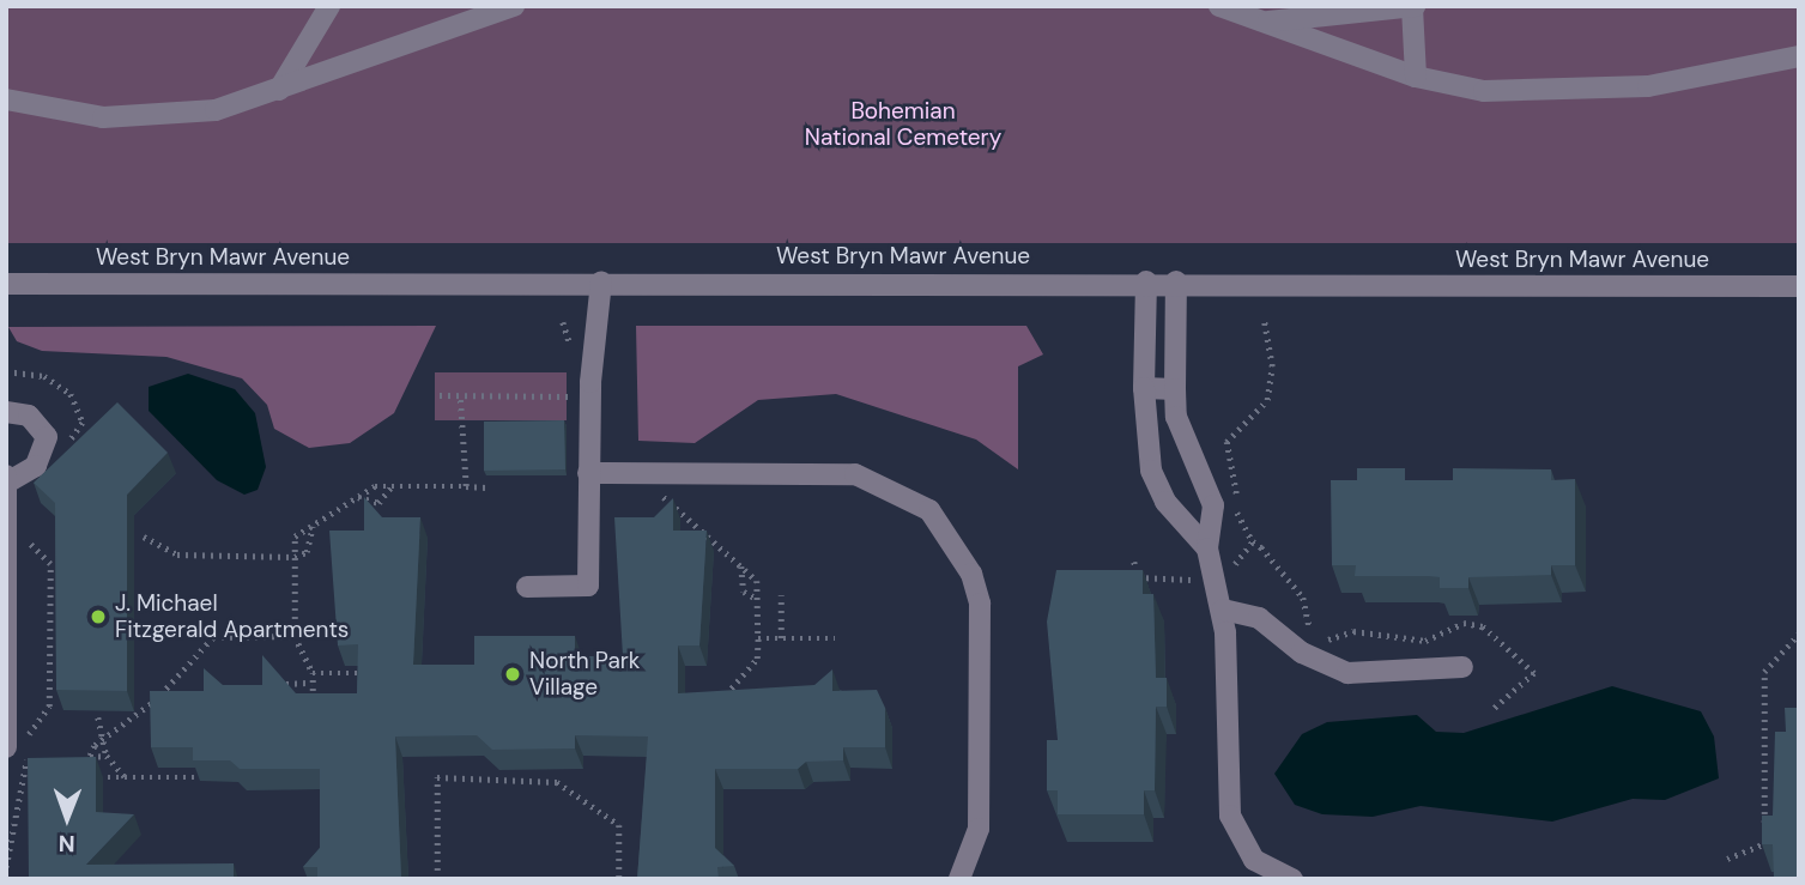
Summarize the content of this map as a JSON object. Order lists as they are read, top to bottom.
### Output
{
  "streets": {
    "street": ["West Bryn Mawr Avenue"]
  },
  "parks": ["Bohemian National Cemetery"],
  "places": ["J. Michael Fitzgerald Apartments", "North Park Village"],
  "north": "bottom"
}
